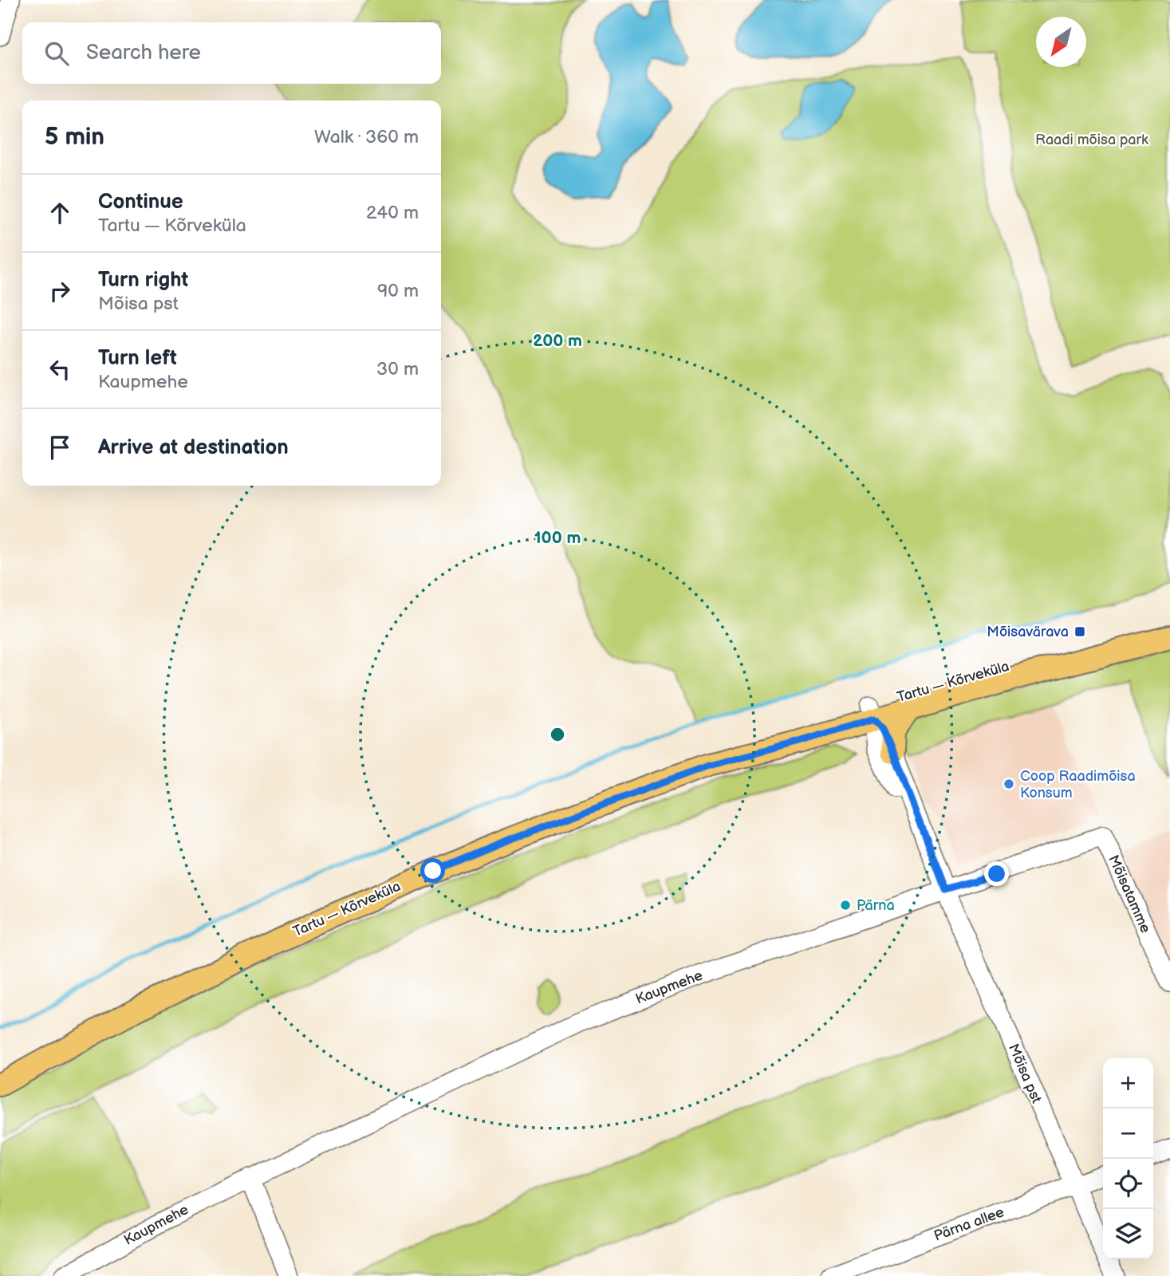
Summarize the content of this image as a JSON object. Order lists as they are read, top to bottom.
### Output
{
  "streets": {
    "main road": ["Tartu — Kõrveküla"],
    "street": [
      "Mõisatamme",
      "Kaupmehe",
      "Mõisa pst",
      "Pärna allee"
    ]
  },
  "crossings": [
    ["Tartu — Kõrveküla", "Mõisa pst"],
    ["Mõisatamme", "Kaupmehe"],
    ["Kaupmehe", "Mõisa pst"],
    ["Mõisa pst", "Pärna allee"]
  ],
  "parks": ["Raadi mõisa park"],
  "places": {
    "transit": ["Mõisavärava"],
    "other": ["Coop Raadimõisa Konsum", "Pärna"]
  },
  "north": "bottom left",
  "page": {
    "search": "Search here",
    "heading": ["5 min", "Walk · 360 m"],
    "list": [
      ["Continue", "Tartu — Kõrveküla", "240 m"],
      ["Turn right", "Mõisa pst", "90 m"],
      ["Turn left", "Kaupmehe", "30 m"],
      "Arrive at destination"
    ],
    "map_buttons": ["+", "−"]
  },
  "rings": ["200 m", "100 m"]
}
